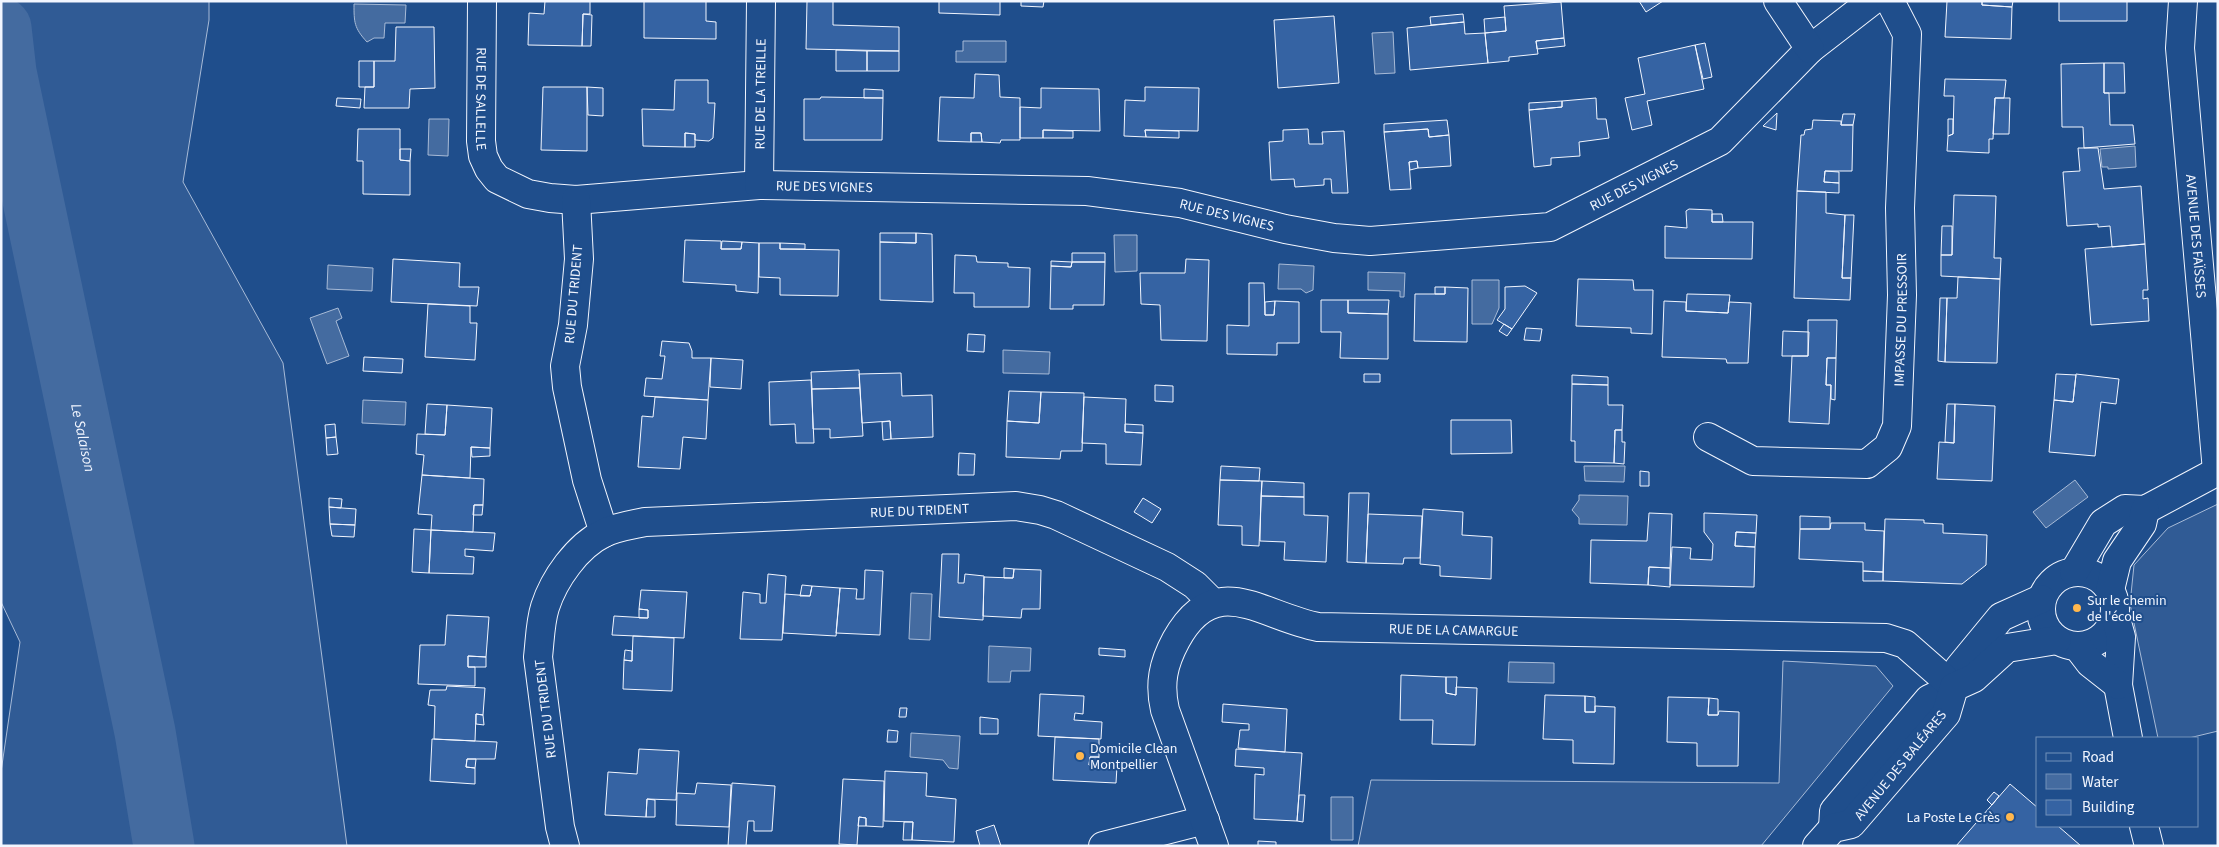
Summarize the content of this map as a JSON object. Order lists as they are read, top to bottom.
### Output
{
  "streets": {
    "street": [
      "RUE DE LA TREILLE",
      "RUE DE SALLELLE",
      "RUE DES VIGNES",
      "AVENUE DES FAÏSSES",
      "RUE DU TRIDENT",
      "IMPASSE DU PRESSOIR",
      "RUE DE LA CAMARGUE",
      "AVENUE DES BALÉARES"
    ]
  },
  "crossings": [
    ["RUE DE LA TREILLE", "RUE DES VIGNES"],
    ["RUE DE SALLELLE", "RUE DES VIGNES"],
    ["RUE DES VIGNES", "RUE DU TRIDENT"],
    ["RUE DU TRIDENT", "RUE DE LA CAMARGUE"],
    ["RUE DE LA CAMARGUE", "AVENUE DES BALÉARES"]
  ],
  "water": ["Le Salaison"],
  "places": ["Sur le chemin de l'école", "Domicile Clean Montpellier", "La Poste Le Crès"],
  "legend": ["Road", "Water", "Building"]
}
